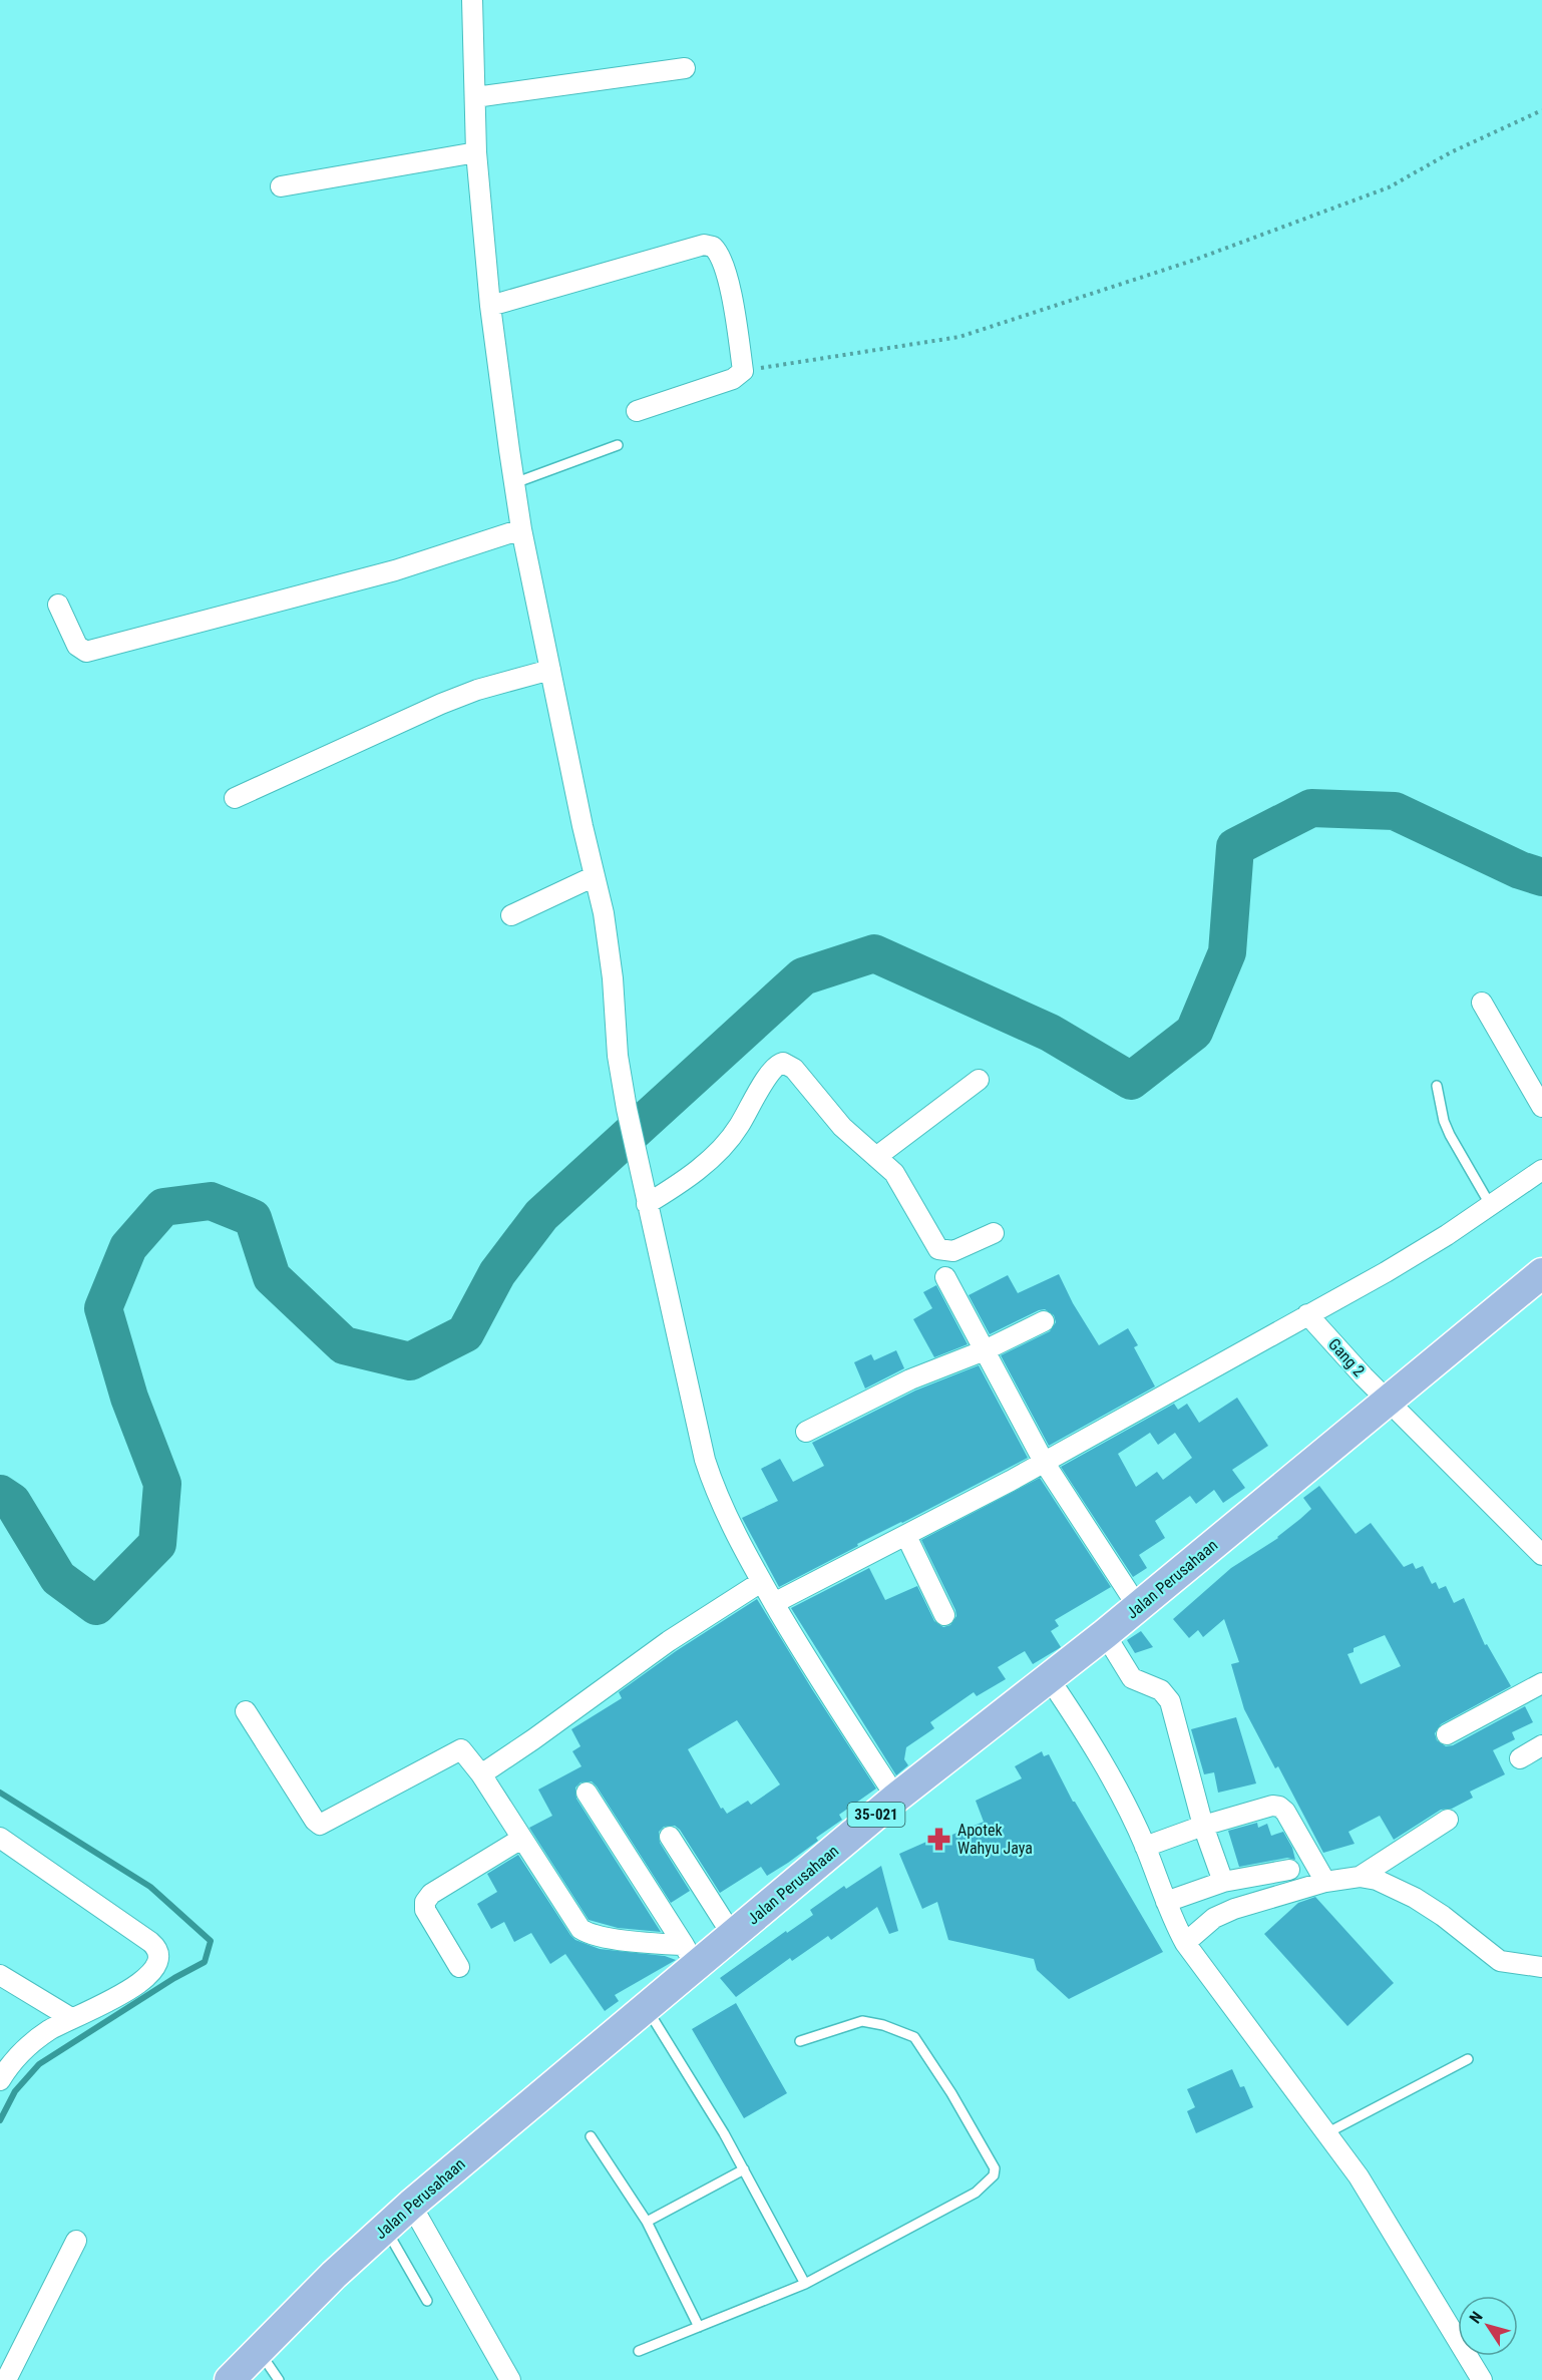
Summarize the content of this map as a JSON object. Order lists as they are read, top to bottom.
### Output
{
  "streets": {
    "main road": ["Jalan Perusahaan", "35-021"],
    "street": ["Gang 2"]
  },
  "crossings": [
    ["Gang 2", "Jalan Perusahaan"]
  ],
  "places": {
    "pharmacy": ["Apotek Wahyu Jaya"]
  },
  "north": "top left"
}
